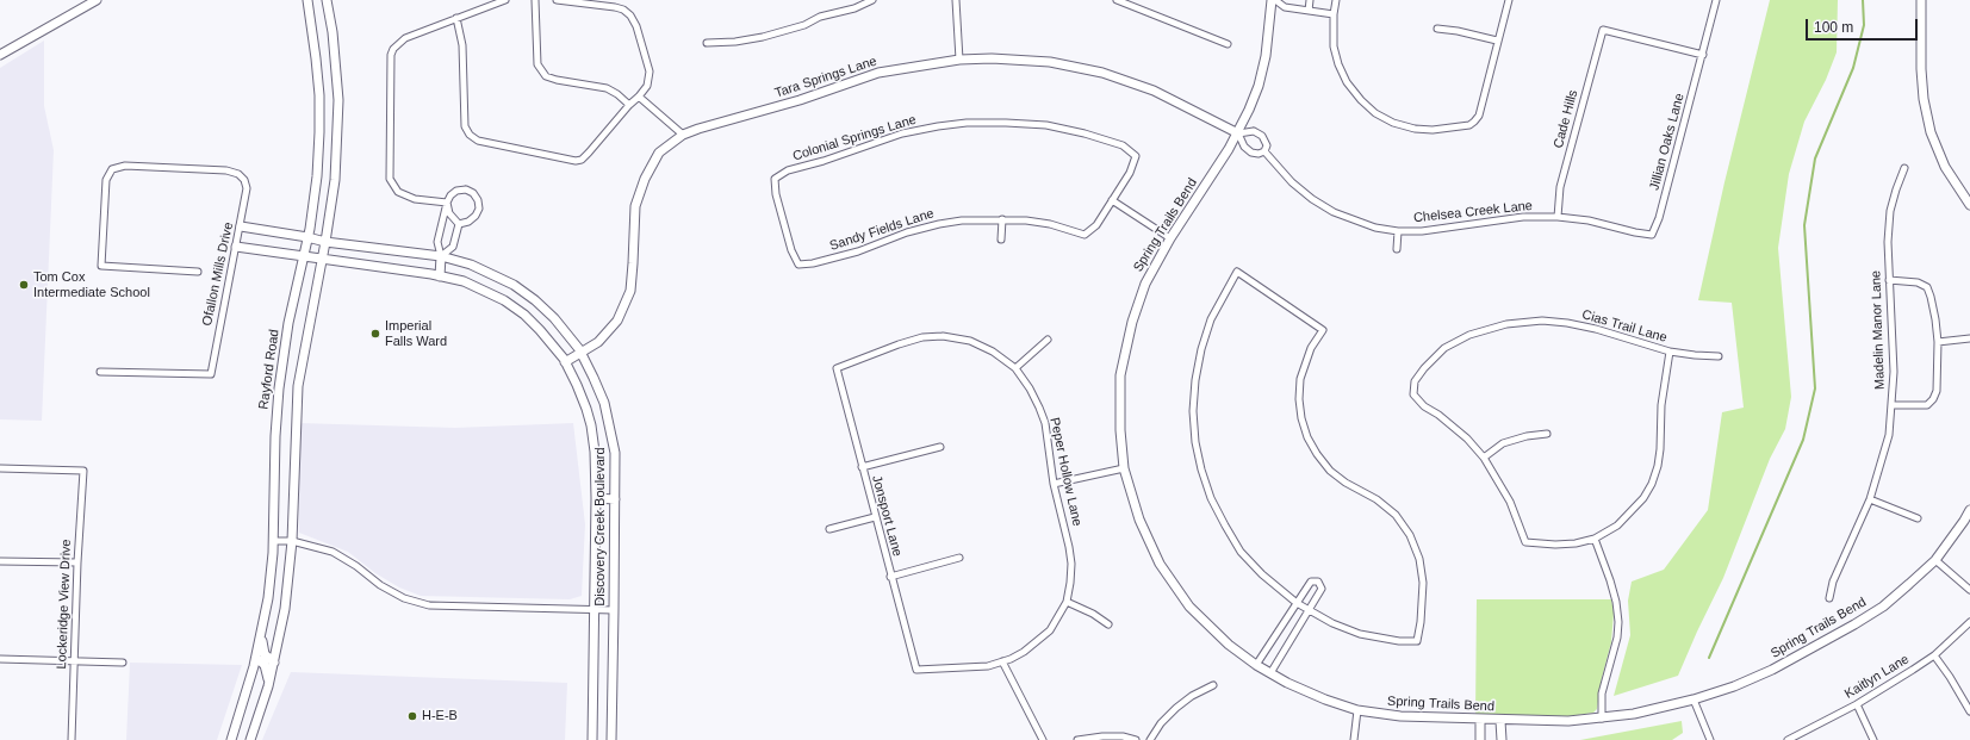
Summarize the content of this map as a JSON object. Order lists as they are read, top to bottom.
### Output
{
  "streets": {
    "street": [
      "Tara Springs Lane",
      "Cade Hills",
      "Colonial Springs Lane",
      "Jillian Oaks Lane",
      "Chelsea Creek Lane",
      "Spring Trails Bend",
      "Sandy Fields Lane",
      "Ofallon Mills Drive",
      "Cias Trail Lane",
      "Madelin Manor Lane",
      "Rayford Road",
      "Peper Hollow Lane",
      "Jonsport Lane",
      "Discovery Creek Boulevard",
      "Lockeridge View Drive",
      "Kaitlyn Lane"
    ]
  },
  "crossings": [
    ["Tara Springs Lane", "Chelsea Creek Lane"],
    ["Tara Springs Lane", "Spring Trails Bend"],
    ["Tara Springs Lane", "Discovery Creek Boulevard"],
    ["Cade Hills", "Jillian Oaks Lane"],
    ["Cade Hills", "Chelsea Creek Lane"],
    ["Colonial Springs Lane", "Sandy Fields Lane"],
    ["Jillian Oaks Lane", "Chelsea Creek Lane"],
    ["Chelsea Creek Lane", "Spring Trails Bend"],
    ["Ofallon Mills Drive", "Discovery Creek Boulevard"],
    ["Rayford Road", "Discovery Creek Boulevard"],
    ["Peper Hollow Lane", "Jonsport Lane"]
  ],
  "places": ["Tom Cox Intermediate School", "Imperial Falls Ward", "H-E-B"],
  "scale_bar": "100 m"
}
